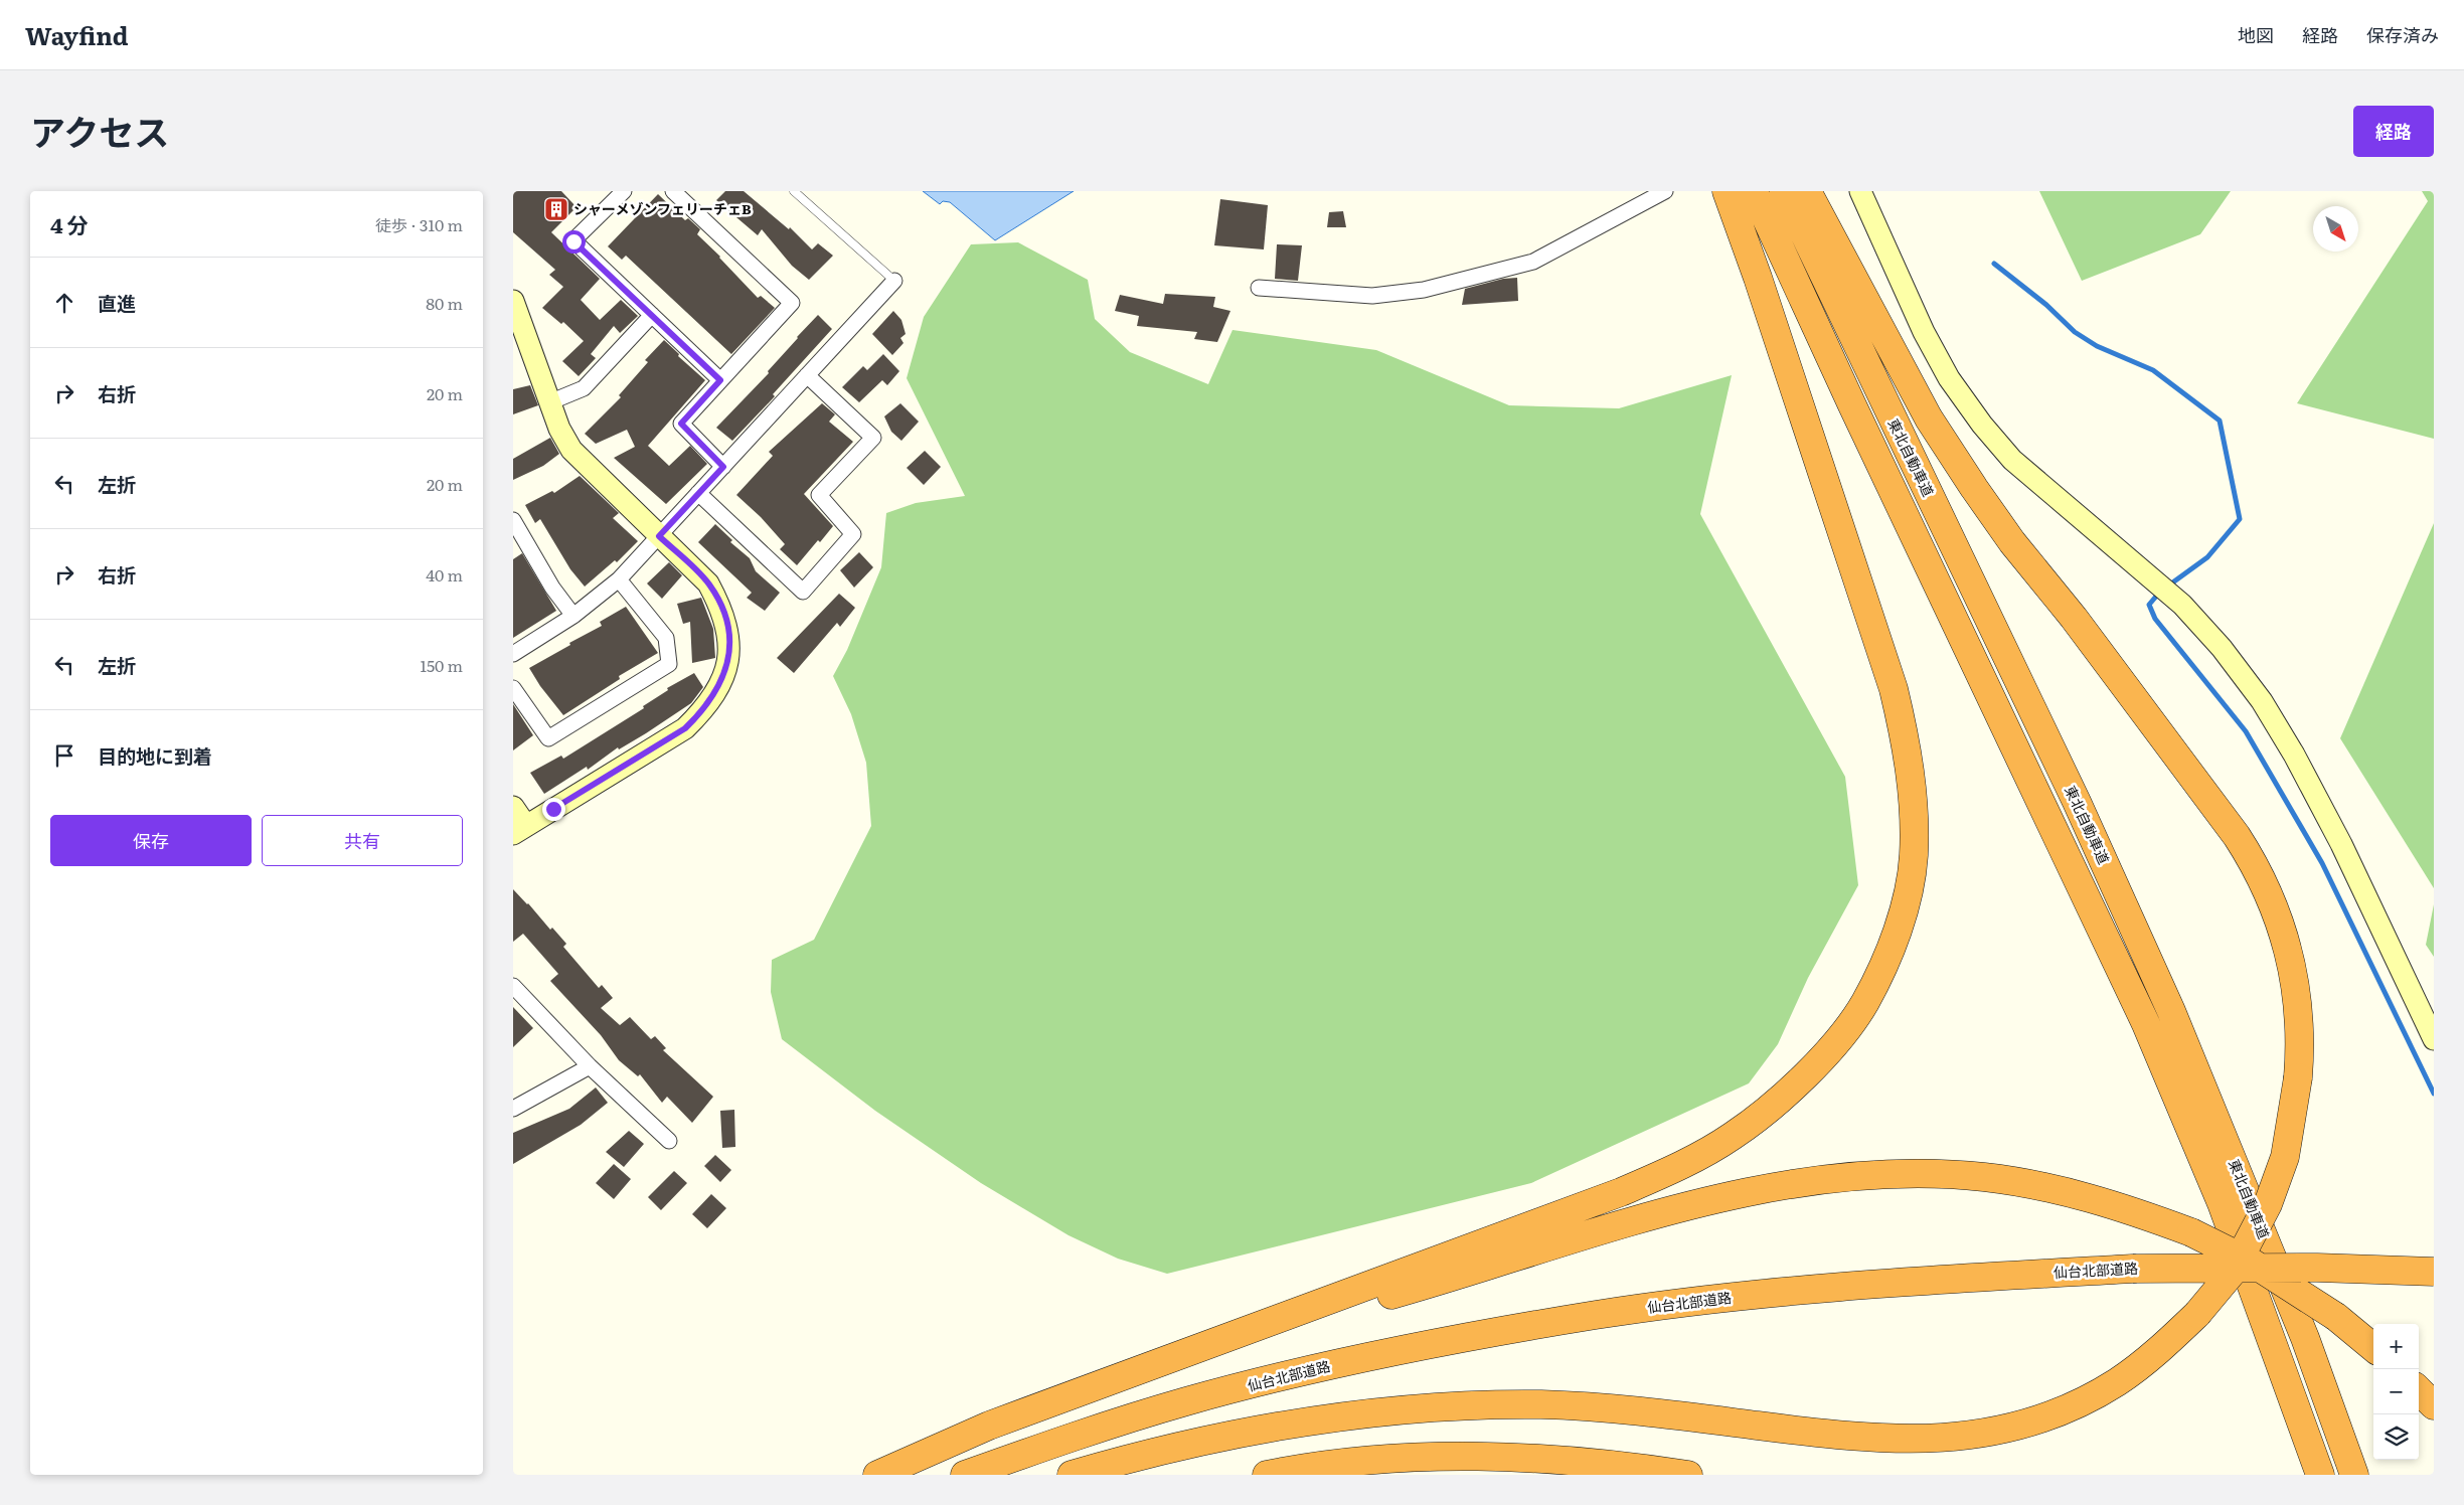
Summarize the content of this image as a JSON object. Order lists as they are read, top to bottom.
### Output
{
  "streets": {
    "highway": ["東北自動車道", "仙台北部道路"]
  },
  "places": {
    "building": ["シャーメゾンフェリーチェB"]
  },
  "north": "bottom right",
  "page": {
    "header": "Wayfind",
    "nav": ["地図", "経路", "保存済み"],
    "title": "アクセス",
    "buttons": [
      "経路",
      ["保存", "共有"]
    ],
    "heading": ["4 分", "徒歩 · 310 m"],
    "list": [
      ["直進", "80 m"],
      ["右折", "20 m"],
      ["左折", "20 m"],
      ["右折", "40 m"],
      ["左折", "150 m"],
      "目的地に到着"
    ],
    "map_buttons": ["+", "−"]
  }
}
